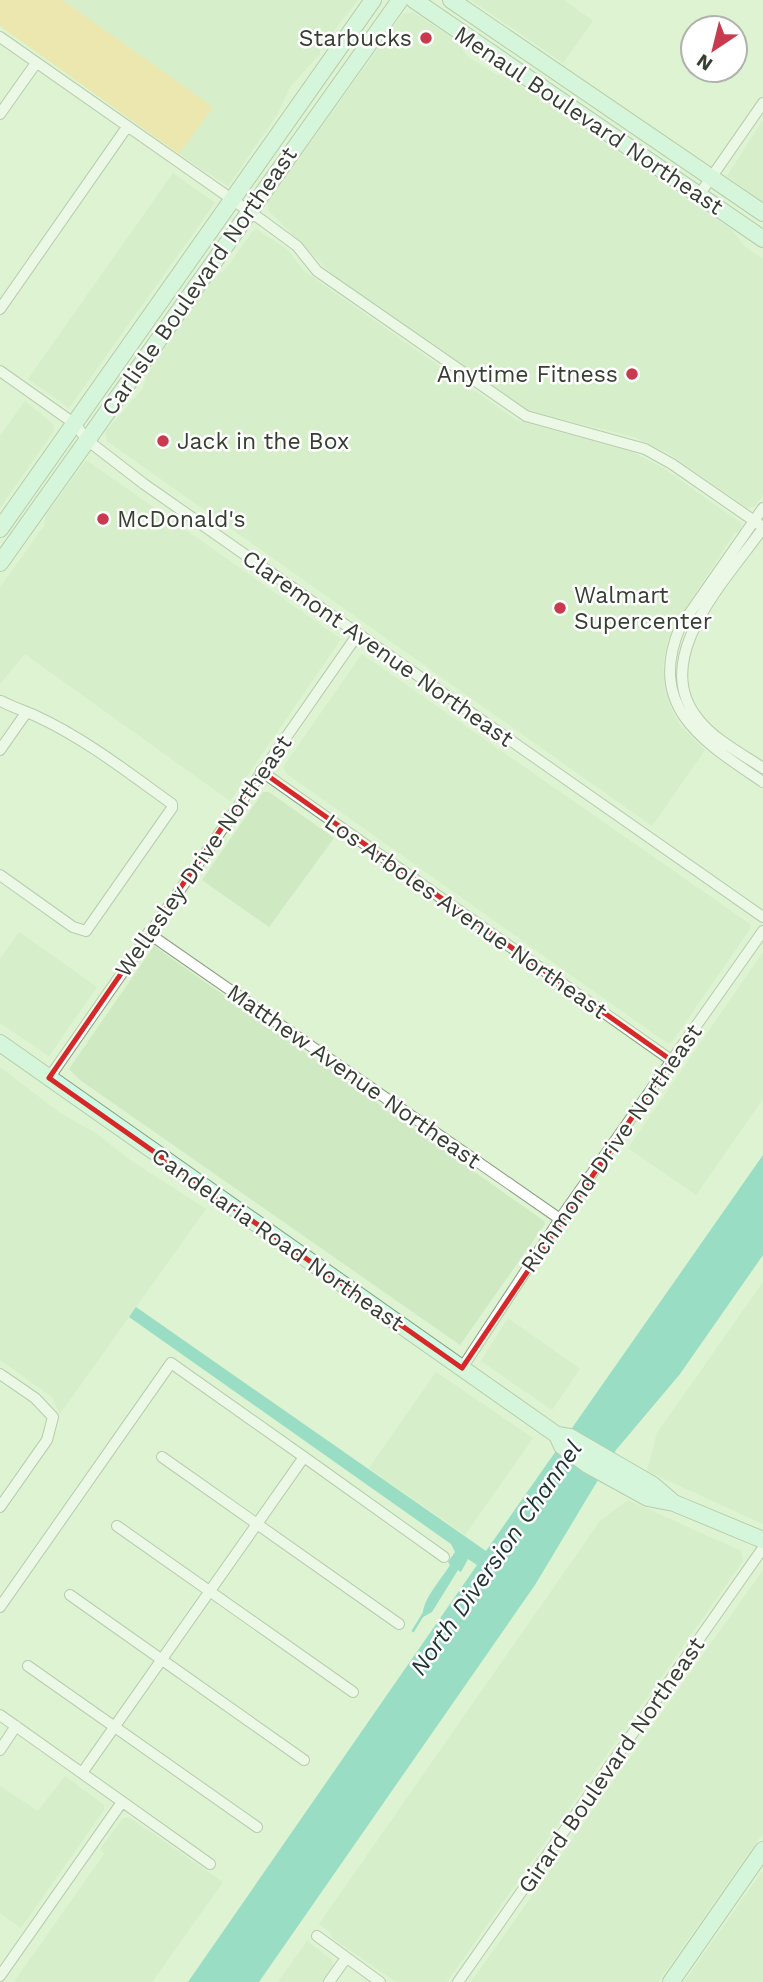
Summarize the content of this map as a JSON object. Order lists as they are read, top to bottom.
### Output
{
  "streets": {
    "main road": ["Menaul Boulevard Northeast", "Carlisle Boulevard Northeast", "Candelaria Road Northeast"],
    "street": [
      "Claremont Avenue Northeast",
      "Wellesley Drive Northeast",
      "Los Arboles Avenue Northeast",
      "Matthew Avenue Northeast",
      "Richmond Drive Northeast",
      "Girard Boulevard Northeast"
    ]
  },
  "crossings": [
    ["Carlisle Boulevard Northeast", "Claremont Avenue Northeast"],
    ["Claremont Avenue Northeast", "Wellesley Drive Northeast"],
    ["Wellesley Drive Northeast", "Los Arboles Avenue Northeast"],
    ["Wellesley Drive Northeast", "Matthew Avenue Northeast"],
    ["Wellesley Drive Northeast", "Candelaria Road Northeast"],
    ["Los Arboles Avenue Northeast", "Richmond Drive Northeast"],
    ["Matthew Avenue Northeast", "Richmond Drive Northeast"],
    ["Richmond Drive Northeast", "Candelaria Road Northeast"]
  ],
  "water": ["North Diversion Channel"],
  "places": [
    "Starbucks",
    "Anytime Fitness",
    "Jack in the Box",
    "McDonald's",
    "Walmart Supercenter"
  ],
  "north": "bottom left"
}
